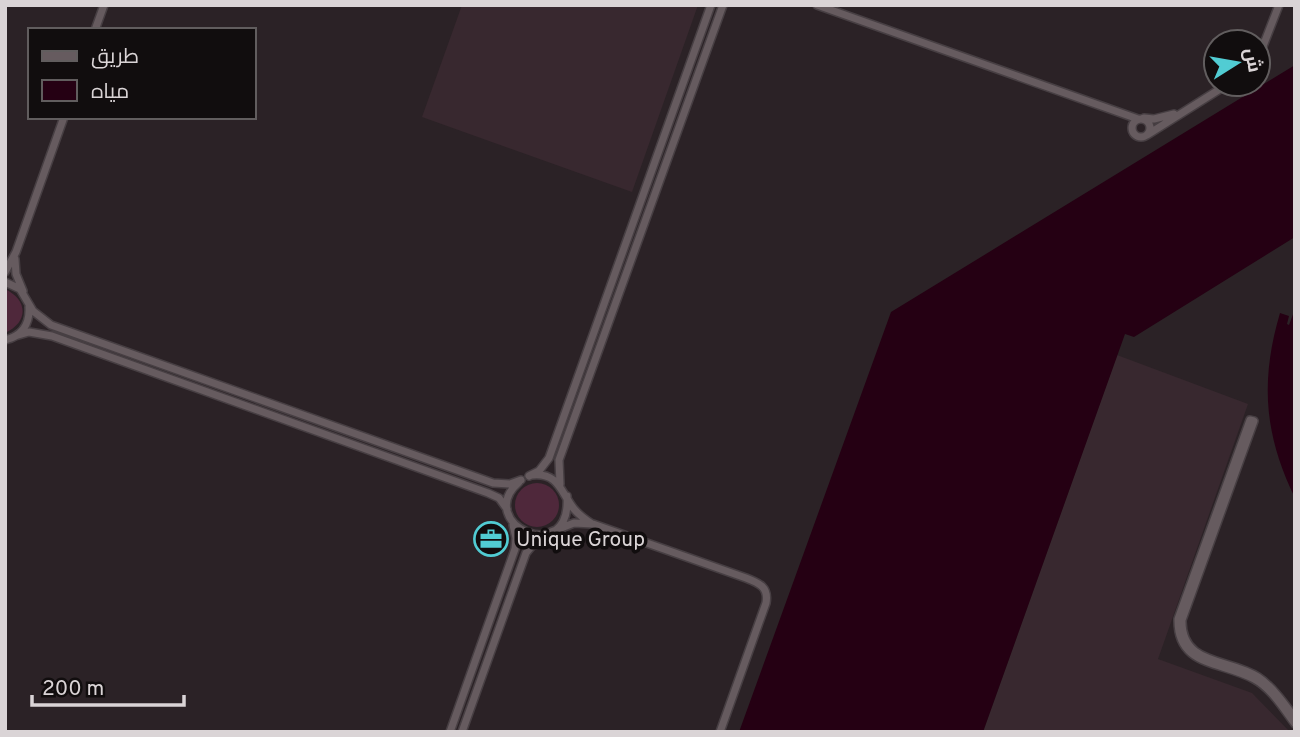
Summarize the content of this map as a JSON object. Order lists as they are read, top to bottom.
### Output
{
  "places": {
    "office": ["Unique Group"]
  },
  "legend": ["طريق", "مياه"],
  "scale_bar": "200 m",
  "north": "right"
}
